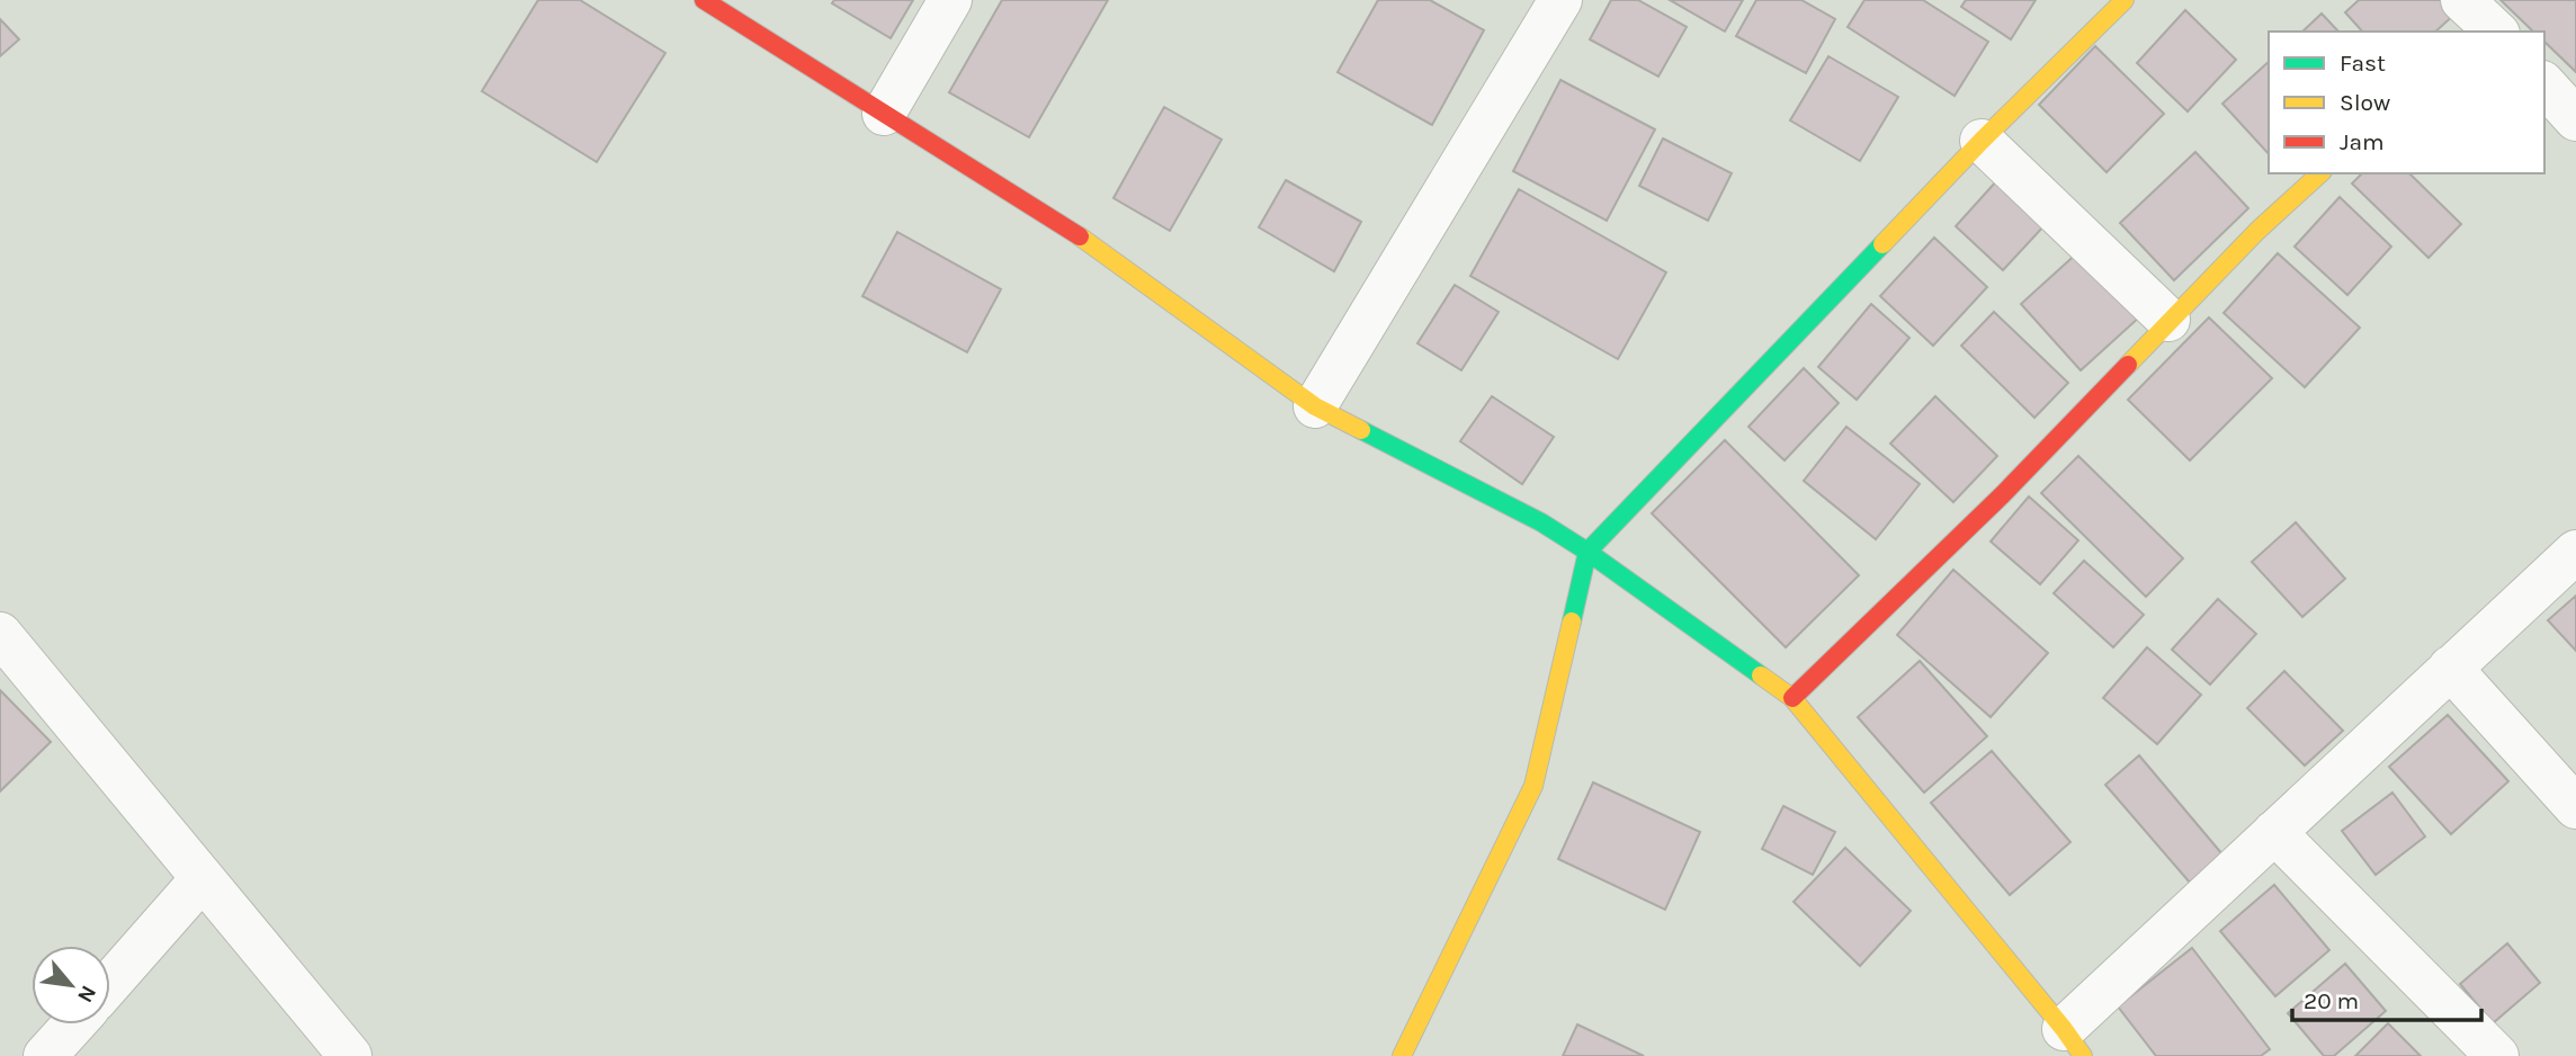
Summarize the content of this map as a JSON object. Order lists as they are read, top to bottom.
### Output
{
  "legend": ["Fast", "Slow", "Jam"],
  "scale_bar": "20 m",
  "north": "bottom right"
}
